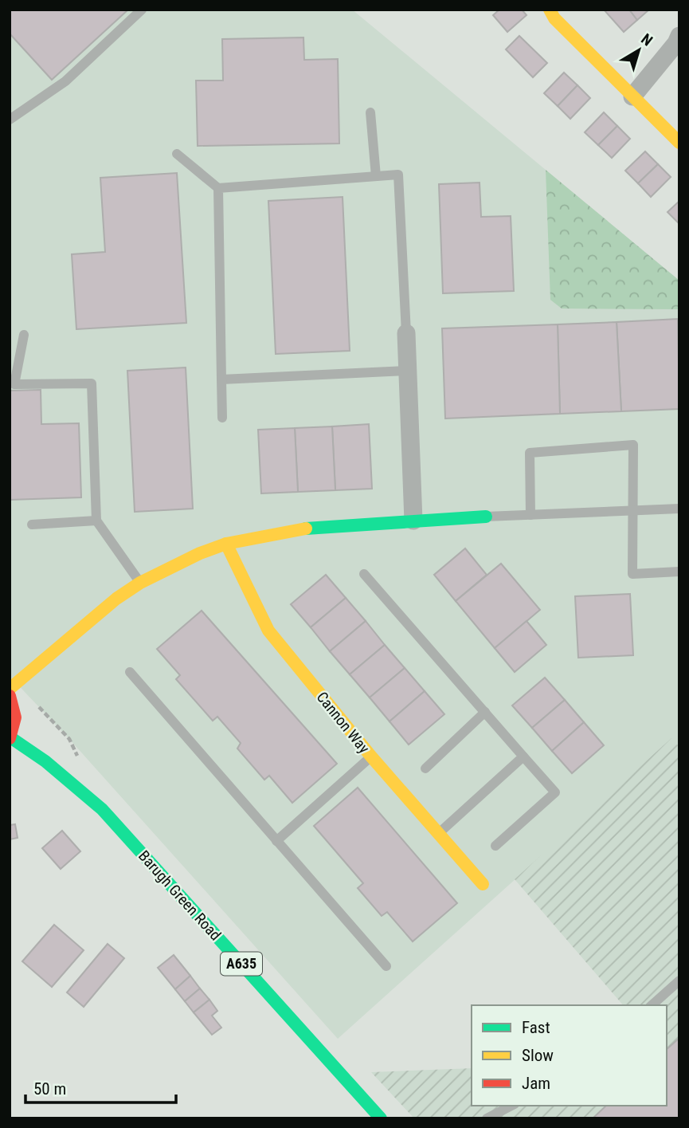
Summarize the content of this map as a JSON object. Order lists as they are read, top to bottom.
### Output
{
  "streets": {
    "street": ["Cannon Way", "Barugh Green Road", "A635"]
  },
  "legend": ["Fast", "Slow", "Jam"],
  "scale_bar": "50 m",
  "north": "top right"
}
